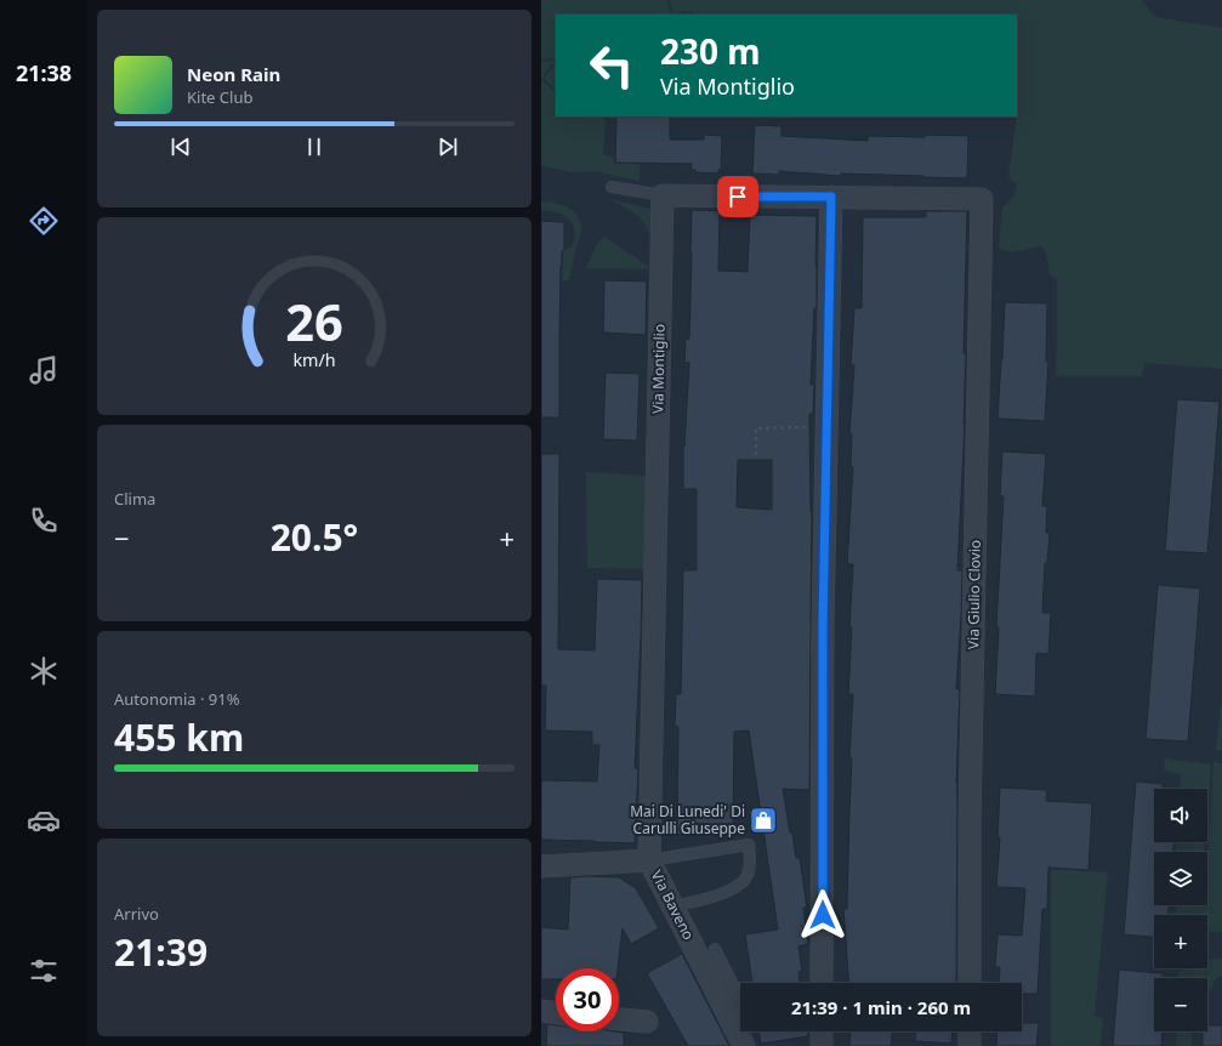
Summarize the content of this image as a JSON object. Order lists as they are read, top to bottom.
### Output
{
  "streets": {
    "street": ["Via Montiglio", "Via Giulio Clovio", "Via Baveno"]
  },
  "crossings": [
    ["Via Montiglio", "Via Baveno"]
  ],
  "places": {
    "shop": ["Mai Di Lunedi' Di Carulli Giuseppe"]
  },
  "page": {
    "tabs": "21:38",
    "turn": ["230 m", "Via Montiglio"],
    "song": ["Neon Rain", "Kite Club"],
    "tile": [
      "Clima",
      ["Autonomia · 91%", "455 km"],
      ["Arrivo", "21:39"]
    ],
    "heat": ["−", "20.5°", "+"],
    "map_buttons": ["+", "−"],
    "limit": "30",
    "trip": "21:39 · 1 min · 260 m",
    "gauge": ["26", "km/h"]
  }
}
